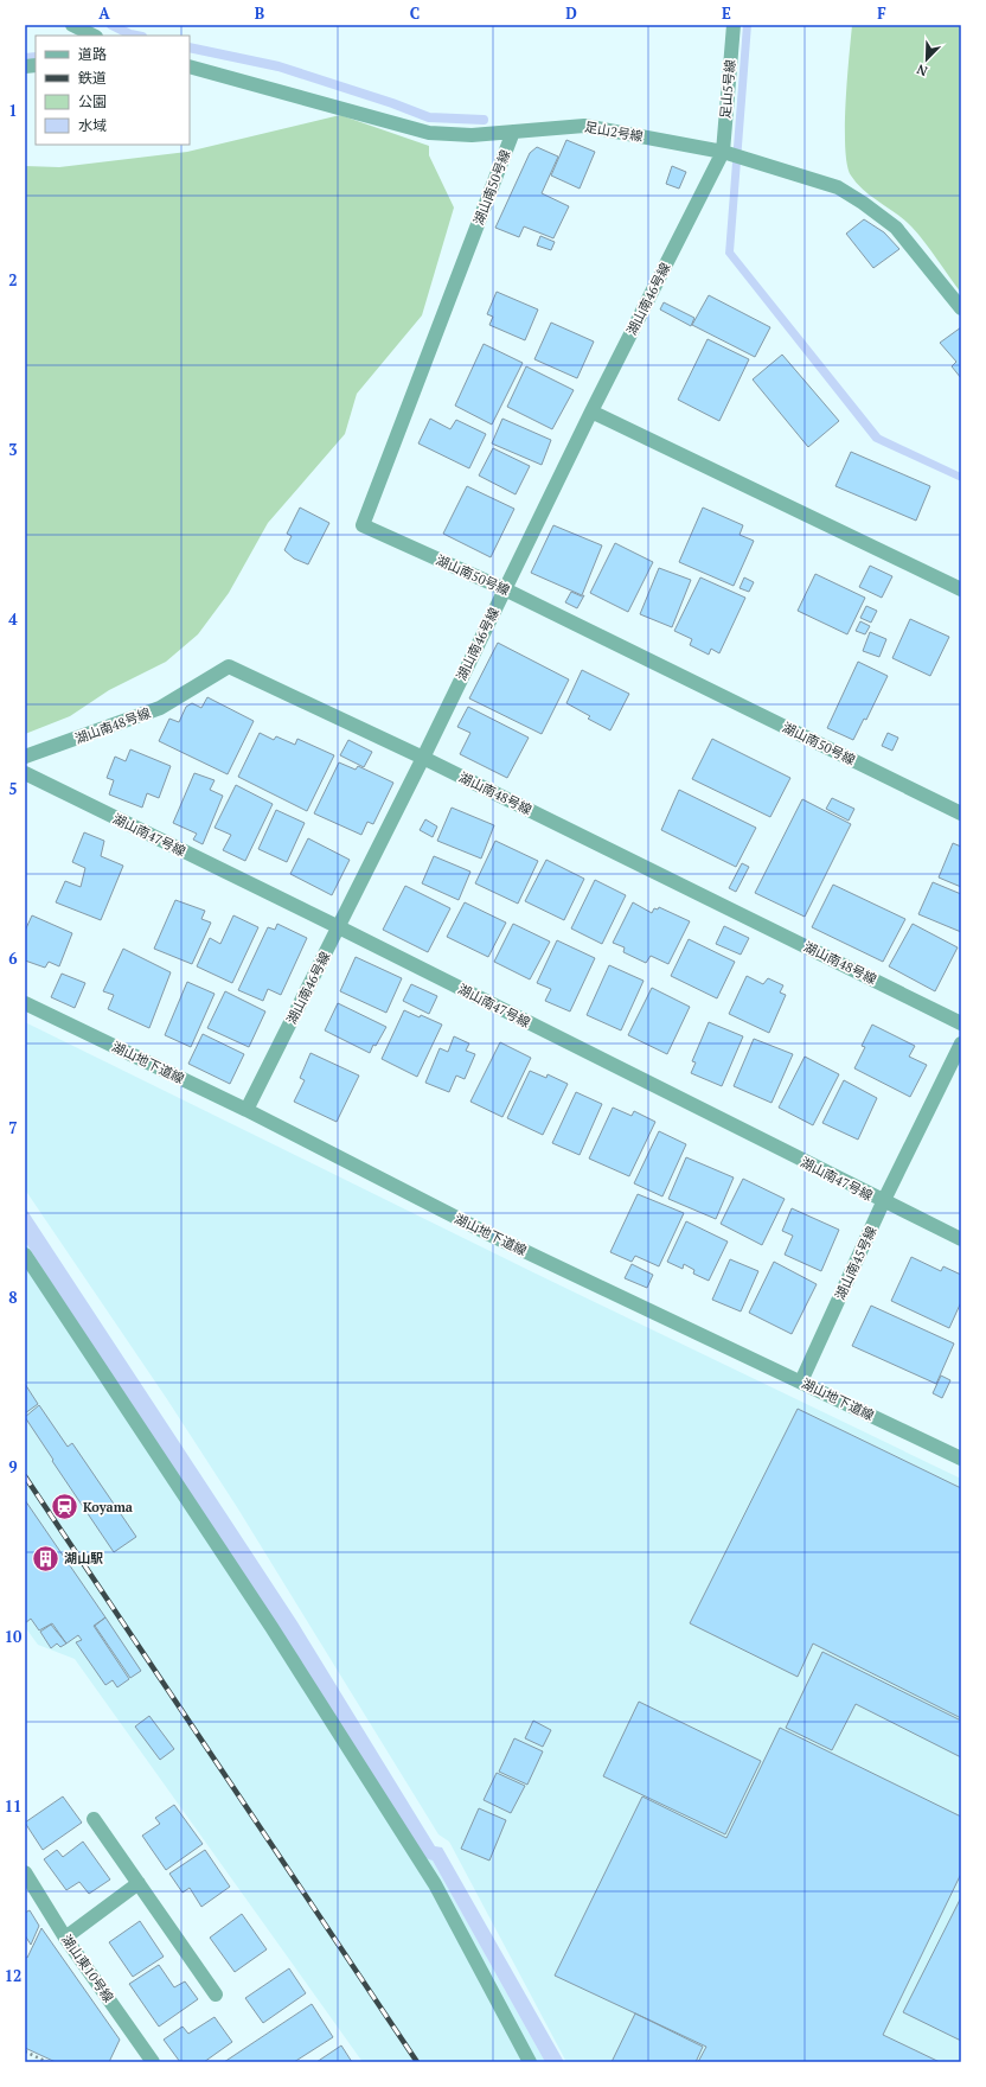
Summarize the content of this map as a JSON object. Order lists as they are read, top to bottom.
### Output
{
  "streets": {
    "street": [
      "足山5号線",
      "足山2号線",
      "湖山南50号線",
      "湖山南46号線",
      "湖山南48号線",
      "湖山南47号線",
      "湖山地下道線",
      "湖山南45号線",
      "湖山東10号線"
    ]
  },
  "crossings": [
    ["足山5号線", "足山2号線"],
    ["足山5号線", "湖山南46号線"],
    ["足山2号線", "湖山南50号線"],
    ["足山2号線", "湖山南46号線"],
    ["湖山南50号線", "湖山南46号線"],
    ["湖山南46号線", "湖山南48号線"],
    ["湖山南46号線", "湖山南47号線"],
    ["湖山南46号線", "湖山地下道線"],
    ["湖山南47号線", "湖山南45号線"],
    ["湖山地下道線", "湖山南45号線"]
  ],
  "places": {
    "station": ["Koyama"],
    "building": ["湖山駅"]
  },
  "legend": [
    "道路",
    "鉄道",
    "公園",
    "水域"
  ],
  "north": "bottom left",
  "grid": {
    "columns": [
      "A",
      "B",
      "C",
      "D",
      "E",
      "F"
    ],
    "rows": [
      "1",
      "2",
      "3",
      "4",
      "5",
      "6",
      "7",
      "8",
      "9",
      "10",
      "11",
      "12"
    ]
  }
}
